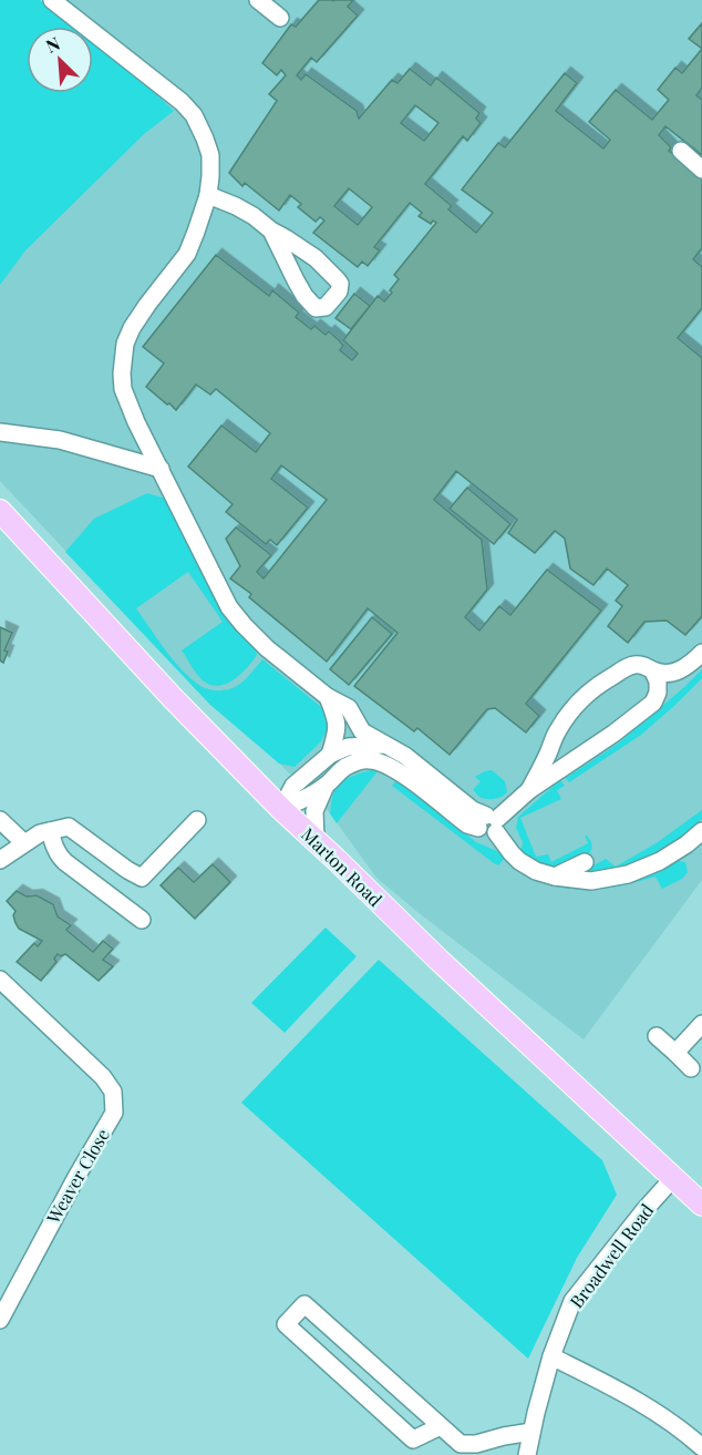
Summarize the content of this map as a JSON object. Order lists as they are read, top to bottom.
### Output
{
  "streets": {
    "main road": ["Marton Road"],
    "street": ["Weaver Close", "Broadwell Road"]
  },
  "crossings": [
    ["Marton Road", "Broadwell Road"]
  ],
  "north": "top left"
}
